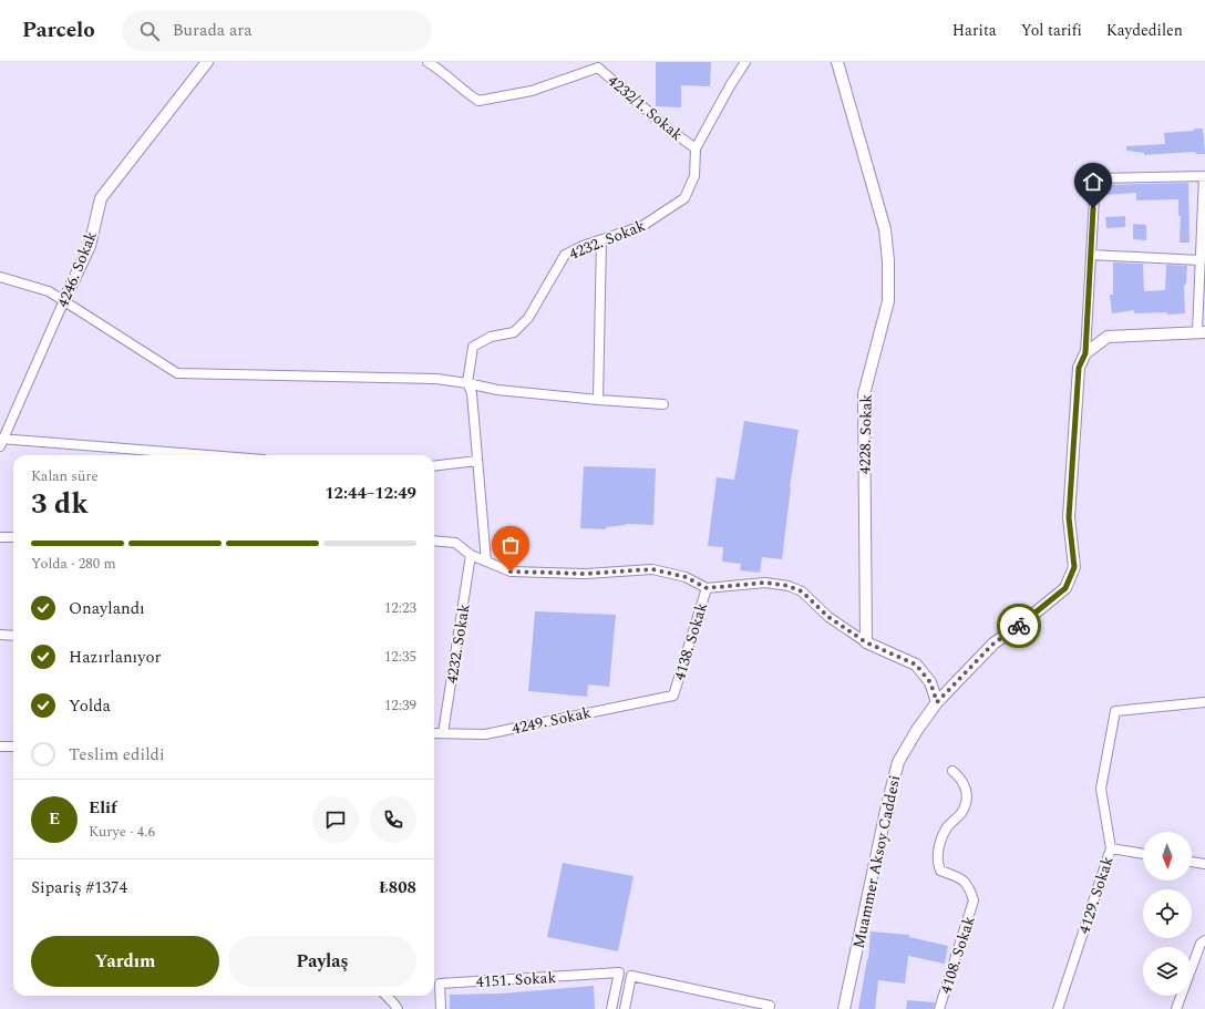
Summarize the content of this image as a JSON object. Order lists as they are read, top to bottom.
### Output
{
  "streets": {
    "street": [
      "4232/1. Sokak",
      "4232. Sokak",
      "4246. Sokak",
      "4228. Sokak",
      "4138. Sokak",
      "4249. Sokak",
      "Muammer Aksoy Caddesi",
      "4129. Sokak",
      "4108. Sokak",
      "4151. Sokak"
    ]
  },
  "crossings": [
    ["4232/1. Sokak", "4232. Sokak"],
    ["4232. Sokak", "4249. Sokak"],
    ["4138. Sokak", "4249. Sokak"]
  ],
  "north": "bottom",
  "page": {
    "header": "Parcelo",
    "search": "Burada ara",
    "nav": ["Harita", "Yol tarifi", "Kaydedilen"],
    "heading": ["3 dk", "Kalan süre", "12:44–12:49"],
    "panel": [
      "Elif",
      "Kurye · 4.6",
      "Sipariş #1374",
      "₺808"
    ],
    "bar": "Yolda · 280 m",
    "list": [
      ["Onaylandı", "12:23"],
      ["Hazırlanıyor", "12:35"],
      ["Yolda", "12:39"],
      "Teslim edildi"
    ],
    "round": "E",
    "buttons": ["Yardım", "Paylaş"]
  }
}
